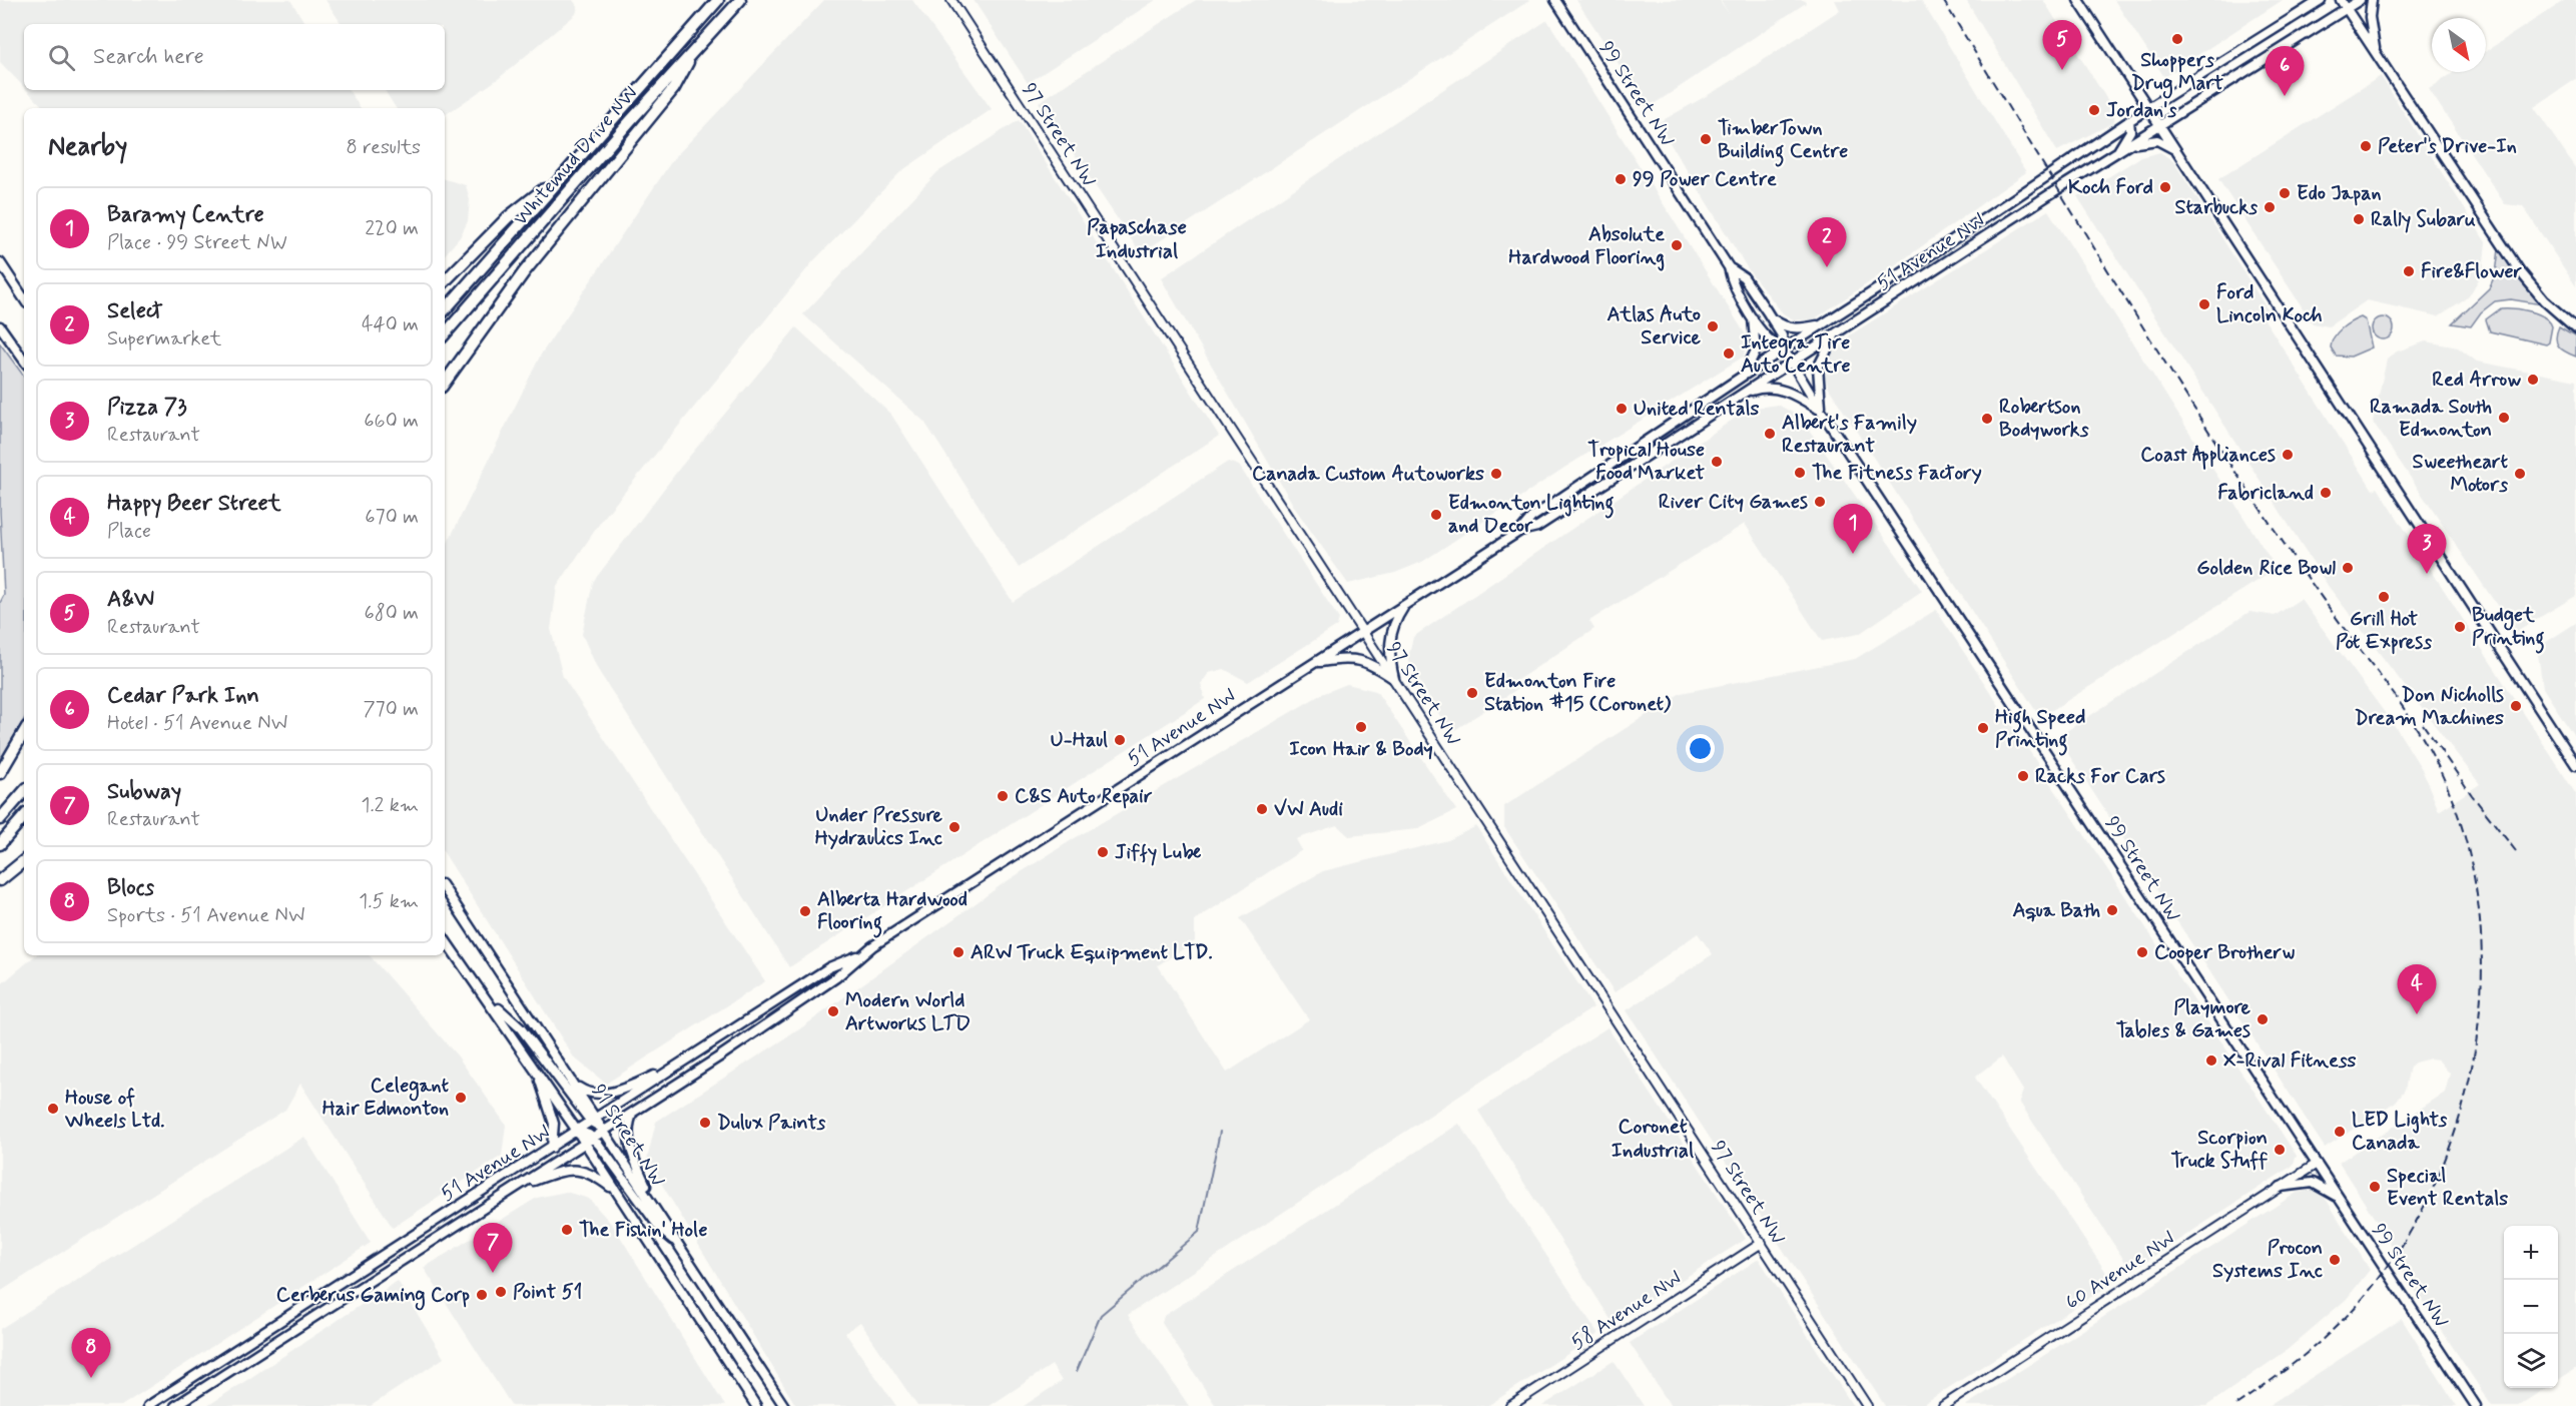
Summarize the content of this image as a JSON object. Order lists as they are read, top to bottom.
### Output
{
  "streets": {
    "highway": ["Whitemud Drive NW"],
    "main road": ["99 Street NW", "51 Avenue NW", "91 Street NW"],
    "street": ["97 Street NW", "60 Avenue NW", "58 Avenue NW"]
  },
  "crossings": [
    ["99 Street NW", "51 Avenue NW"],
    ["99 Street NW", "60 Avenue NW"],
    ["97 Street NW", "51 Avenue NW"],
    ["97 Street NW", "58 Avenue NW"],
    ["51 Avenue NW", "91 Street NW"]
  ],
  "districts": ["Papaschase Industrial", "Coronet Industrial"],
  "places": [
    "Shoppers Drug Mart",
    "Jordan's",
    "TimberTown Building Centre",
    "Peter's Drive-In",
    "99 Power Centre",
    "Koch Ford",
    "Edo Japan",
    "Starbucks",
    "Rally Subaru",
    "Absolute Hardwood Flooring",
    "Fire&Flower",
    "Ford Lincoln Koch",
    "Atlas Auto Service",
    "Integra Tire Auto Centre",
    "Red Arrow",
    "United Rentals",
    "Ramada South Edmonton",
    "Robertson Bodyworks",
    "Albert's Family Restaurant",
    "Coast Appliances",
    "Tropical House Food Market",
    "The Fitness Factory",
    "Canada Custom Autoworks",
    "Sweetheart Motors",
    "Fabricland",
    "River City Games",
    "Edmonton Lighting and Decor",
    "Golden Rice Bowl",
    "Grill Hot Pot Express",
    "Budget Printing",
    "Edmonton Fire Station #15 (Coronet)",
    "Don Nicholls Dream Machines",
    "Icon Hair & Body",
    "High Speed Printing",
    "U-Haul",
    "Racks For Cars",
    "C&S Auto Repair",
    "VW Audi",
    "Under Pressure Hydraulics Inc",
    "Jiffy Lube",
    "Aqua Bath",
    "Alberta Hardwood Flooring",
    "ARW Truck Equipment LTD.",
    "Cooper Brotherw",
    "Modern World Artworks LTD",
    "Playmore Tables & Games",
    "X-Rival Fitness",
    "Celegant Hair Edmonton",
    "House of Wheels Ltd.",
    "Dulux Paints",
    "LED Lights Canada",
    "Scorpion Truck Stuff",
    "Special Event Rentals",
    "The Fishin' Hole",
    "Procon Systems Inc",
    "Point 51",
    "Cerberus Gaming Corp"
  ],
  "north": "bottom right",
  "page": {
    "pins": [
      "5",
      "6",
      "2",
      "1",
      "3",
      "4",
      "7",
      "8"
    ],
    "search": "Search here",
    "heading": ["Nearby", "8 results"],
    "list": [
      {
        "mark": "1",
        "name": "Baramy Centre",
        "note": "Place · 99 Street NW",
        "value": "220 m"
      },
      {
        "mark": "2",
        "name": "Select",
        "note": "Supermarket",
        "value": "440 m"
      },
      {
        "mark": "3",
        "name": "Pizza 73",
        "note": "Restaurant",
        "value": "660 m"
      },
      {
        "mark": "4",
        "name": "Happy Beer Street",
        "note": "Place",
        "value": "670 m"
      },
      {
        "mark": "5",
        "name": "A&W",
        "note": "Restaurant",
        "value": "680 m"
      },
      {
        "mark": "6",
        "name": "Cedar Park Inn",
        "note": "Hotel · 51 Avenue NW",
        "value": "770 m"
      },
      {
        "mark": "7",
        "name": "Subway",
        "note": "Restaurant",
        "value": "1.2 km"
      },
      {
        "mark": "8",
        "name": "Blocs",
        "note": "Sports · 51 Avenue NW",
        "value": "1.5 km"
      }
    ],
    "map_buttons": ["+", "−"]
  }
}
